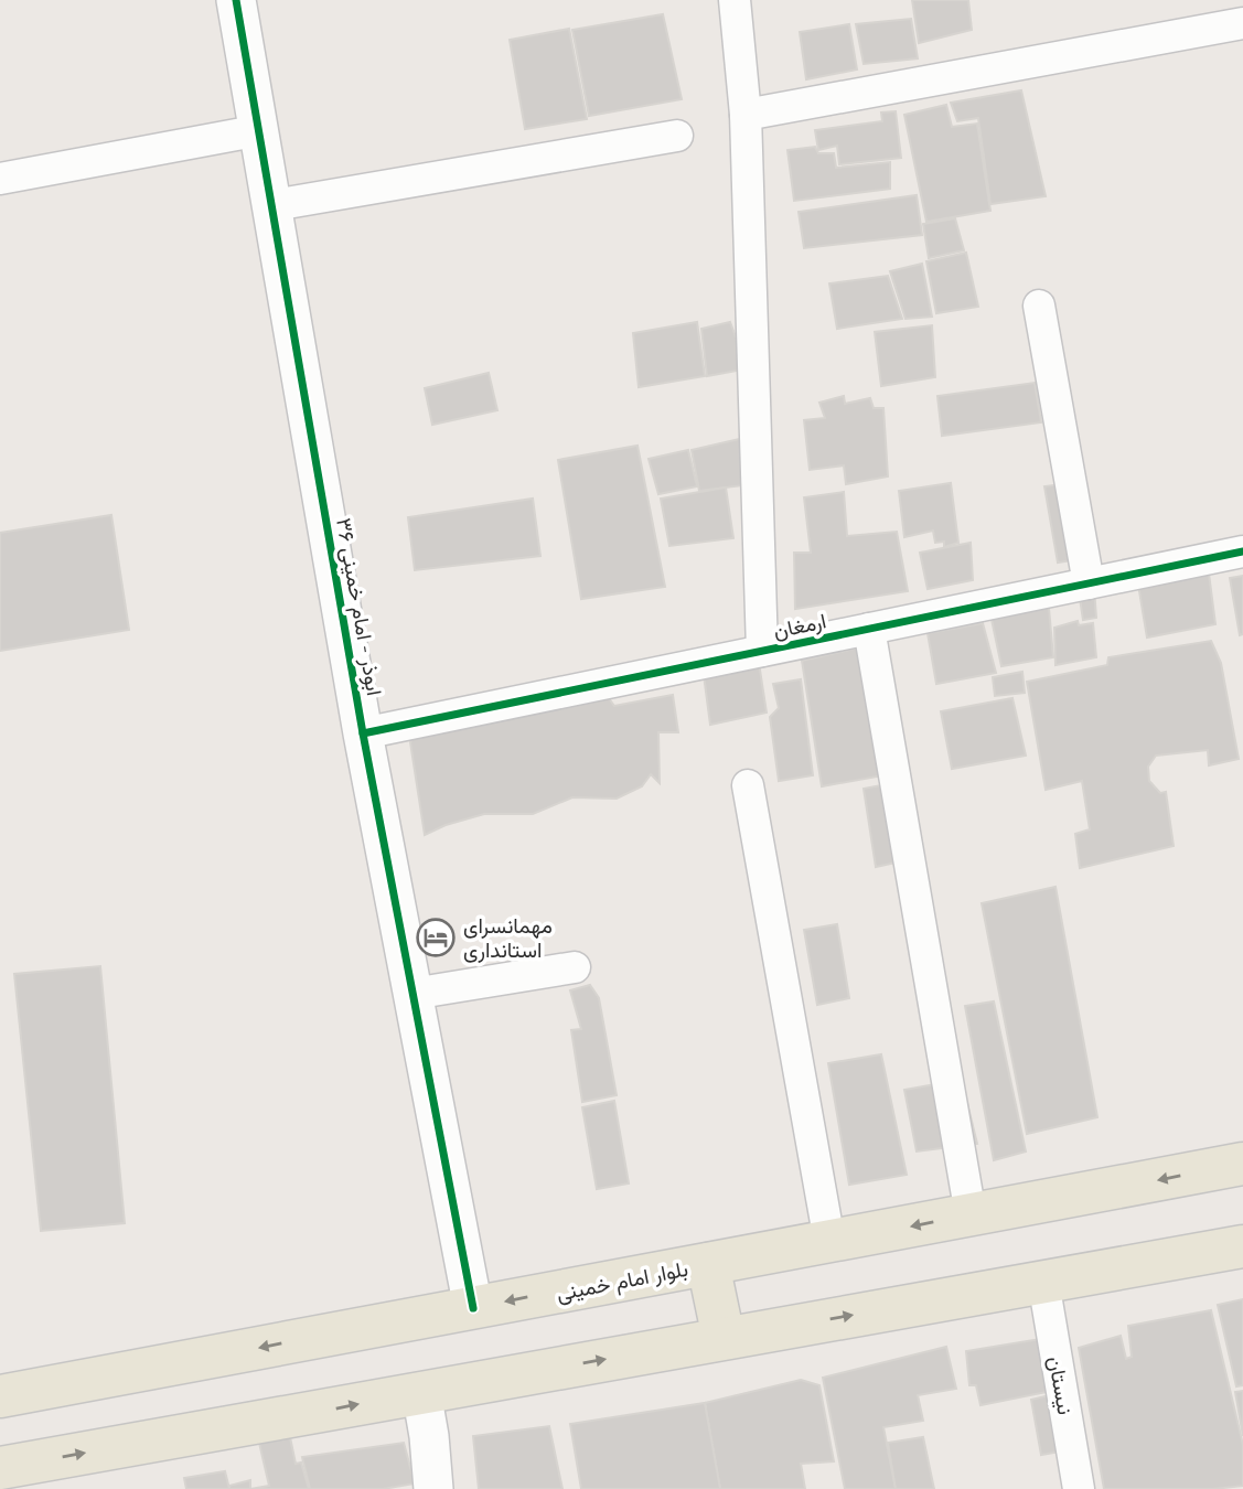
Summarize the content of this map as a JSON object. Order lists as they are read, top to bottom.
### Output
{
  "streets": {
    "main road": ["بلوار امام خمینی"],
    "street": ["ابوذر - امام خمینی ۳۶", "ارمغان", "نیستان"]
  },
  "crossings": [
    ["ابوذر - امام خمینی ۳۶", "ارمغان"],
    ["ابوذر - امام خمینی ۳۶", "بلوار امام خمینی"]
  ],
  "places": {
    "hotel": ["مهمانسرای استانداری"]
  }
}
